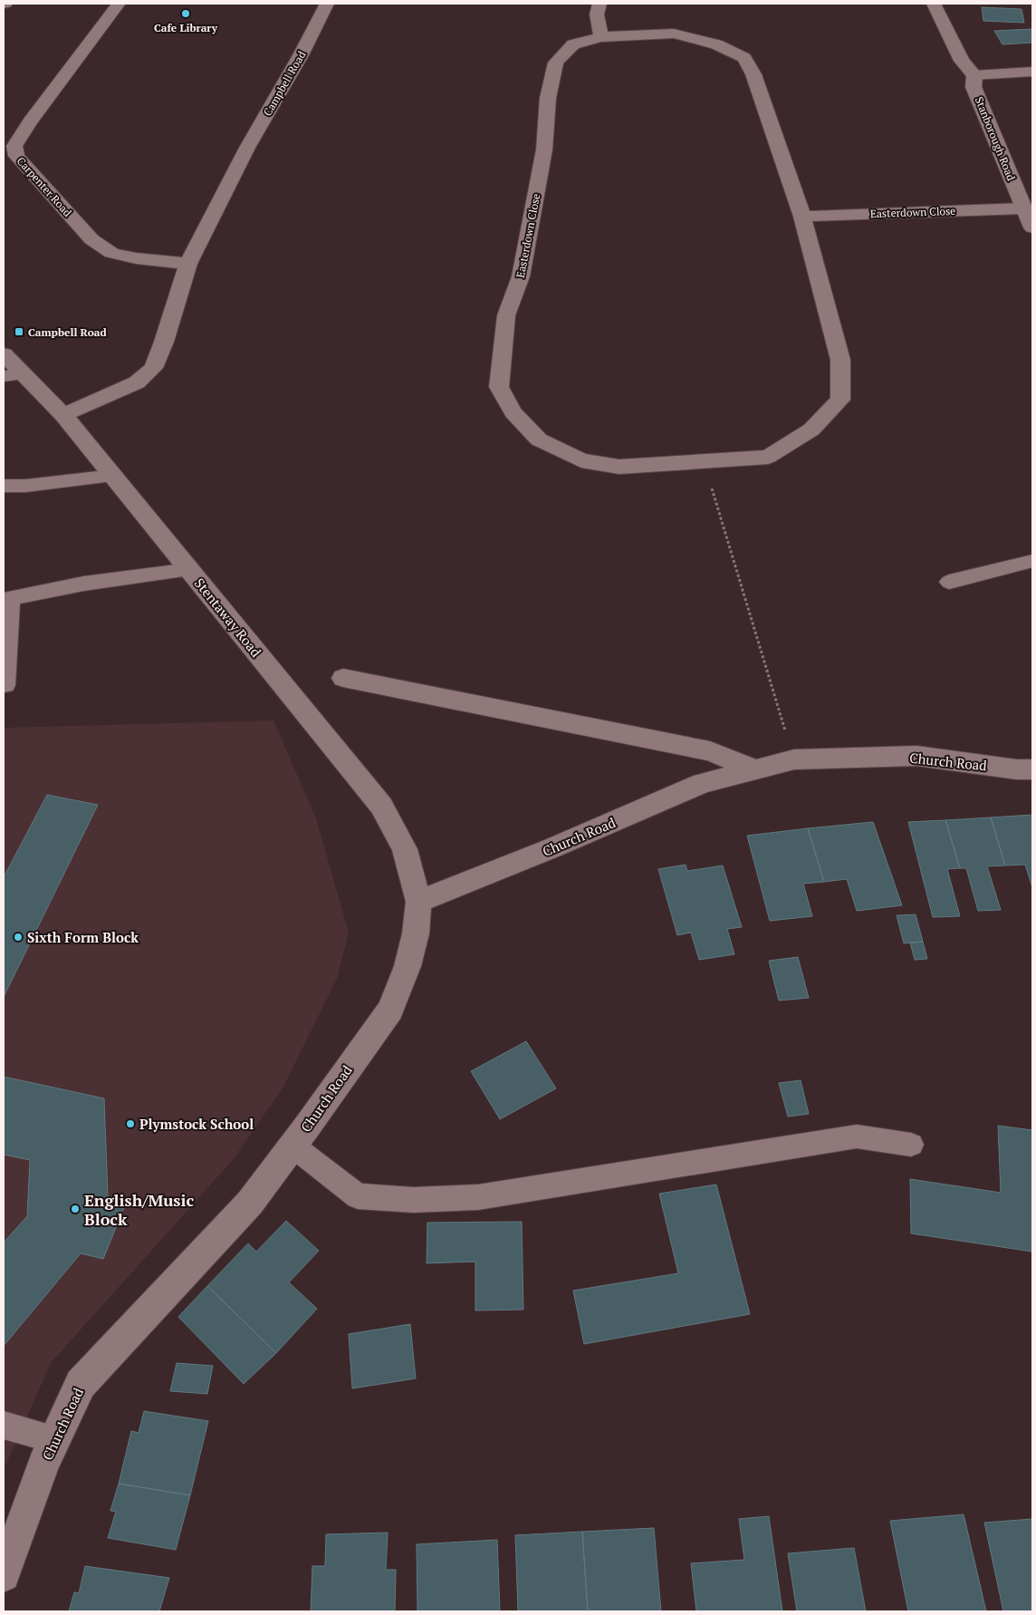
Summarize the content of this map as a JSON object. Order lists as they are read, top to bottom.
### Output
{
  "streets": {
    "street": [
      "Campbell Road",
      "Stanborough Road",
      "Carpenter Road",
      "Easterdown Close",
      "Stentaway Road",
      "Church Road"
    ]
  },
  "crossings": [
    ["Campbell Road", "Carpenter Road"],
    ["Campbell Road", "Stentaway Road"],
    ["Stanborough Road", "Easterdown Close"],
    ["Stentaway Road", "Church Road"]
  ],
  "places": {
    "other": [
      "Cafe Library",
      "Sixth Form Block",
      "Plymstock School",
      "English/Music Block"
    ],
    "transit": ["Campbell Road"]
  }
}
